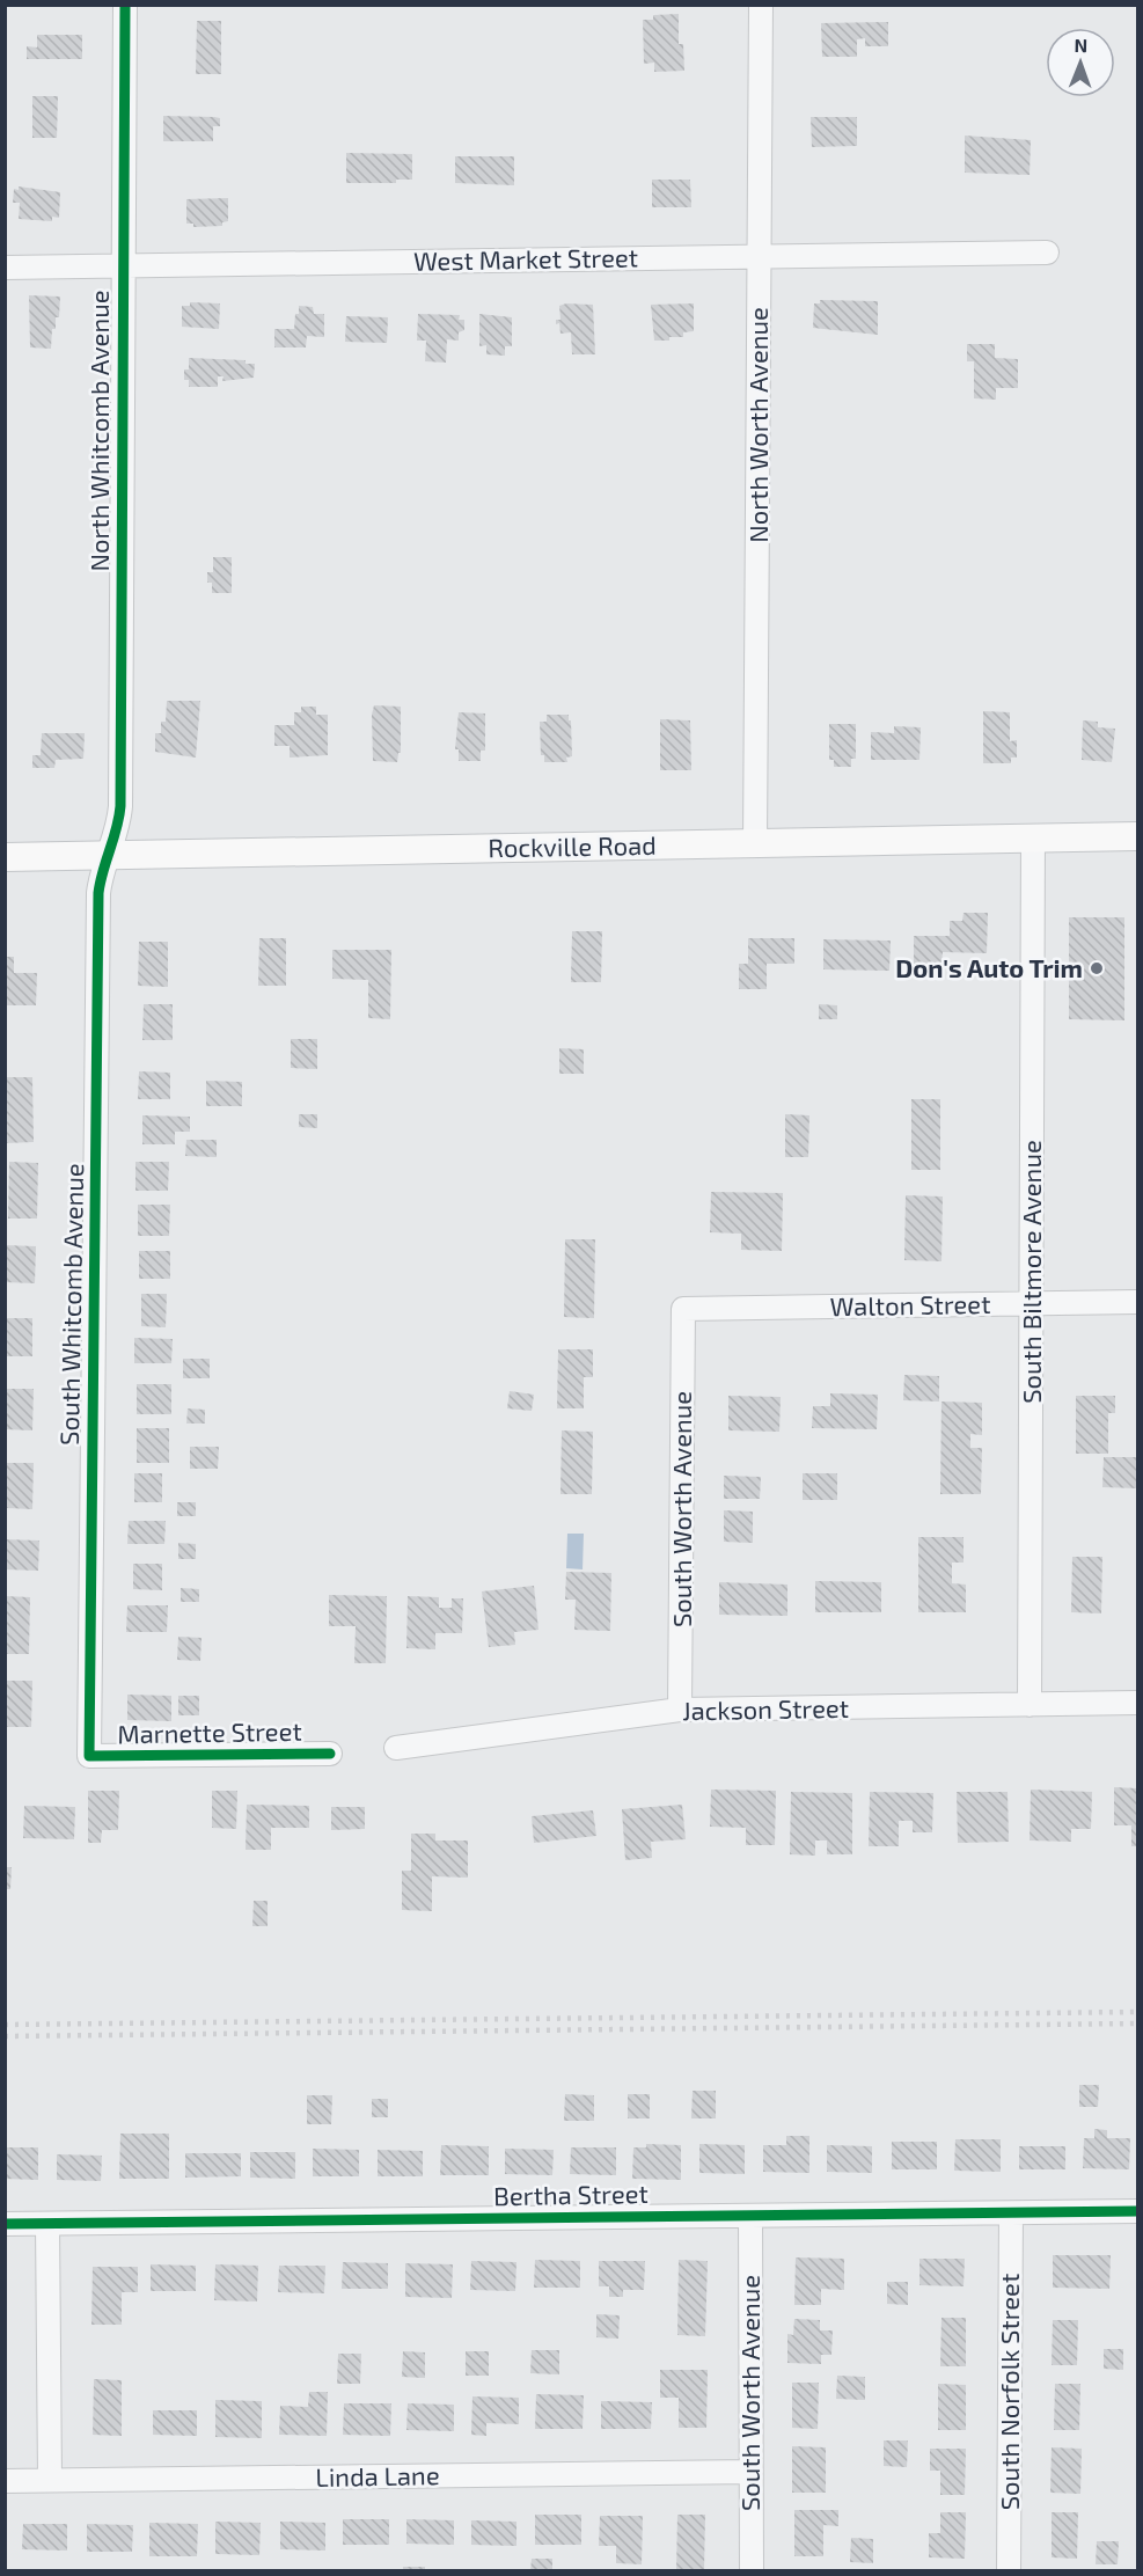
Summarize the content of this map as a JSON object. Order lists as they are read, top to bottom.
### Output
{
  "streets": {
    "main road": ["Rockville Road"],
    "street": [
      "West Market Street",
      "North Worth Avenue",
      "North Whitcomb Avenue",
      "South Biltmore Avenue",
      "South Whitcomb Avenue",
      "Walton Street",
      "South Worth Avenue",
      "Jackson Street",
      "Marnette Street",
      "Bertha Street",
      "South Norfolk Street",
      "Linda Lane"
    ]
  },
  "crossings": [
    ["West Market Street", "North Worth Avenue"],
    ["West Market Street", "North Whitcomb Avenue"],
    ["North Worth Avenue", "Rockville Road"],
    ["North Whitcomb Avenue", "Rockville Road"],
    ["North Whitcomb Avenue", "South Whitcomb Avenue"],
    ["Rockville Road", "South Biltmore Avenue"],
    ["Rockville Road", "South Whitcomb Avenue"],
    ["South Biltmore Avenue", "Walton Street"],
    ["South Biltmore Avenue", "Jackson Street"],
    ["South Whitcomb Avenue", "Marnette Street"],
    ["Walton Street", "South Worth Avenue"],
    ["South Worth Avenue", "Jackson Street"],
    ["South Worth Avenue", "Bertha Street"],
    ["South Worth Avenue", "Linda Lane"],
    ["Bertha Street", "South Norfolk Street"]
  ],
  "places": ["Don's Auto Trim"],
  "north": "top"
}
